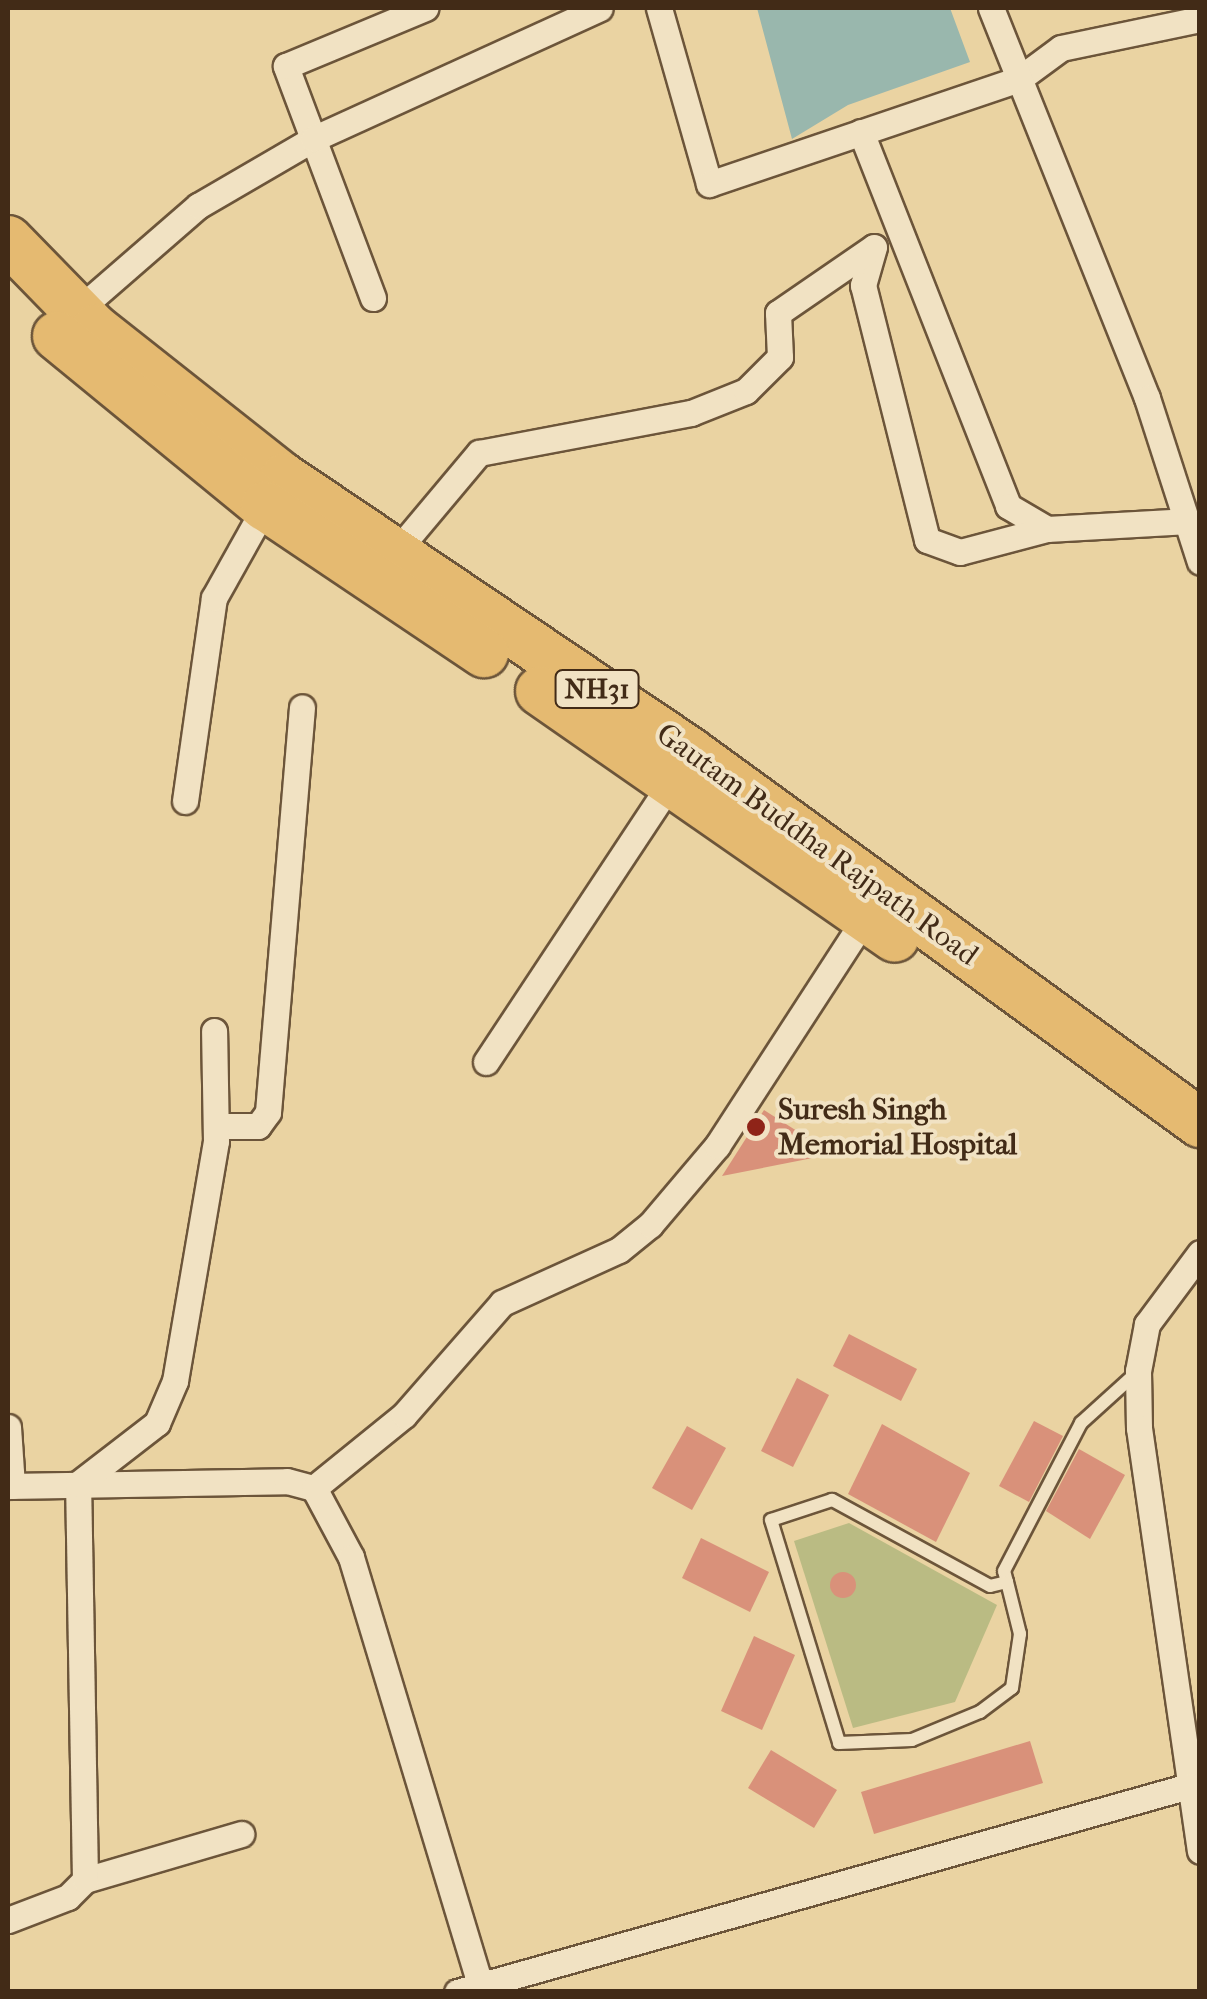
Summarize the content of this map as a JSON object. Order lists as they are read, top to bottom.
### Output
{
  "streets": {
    "highway": ["NH31", "Gautam Buddha Rajpath Road"]
  },
  "crossings": [
    ["NH31", "Gautam Buddha Rajpath Road"]
  ],
  "places": ["Suresh Singh Memorial Hospital"]
}
